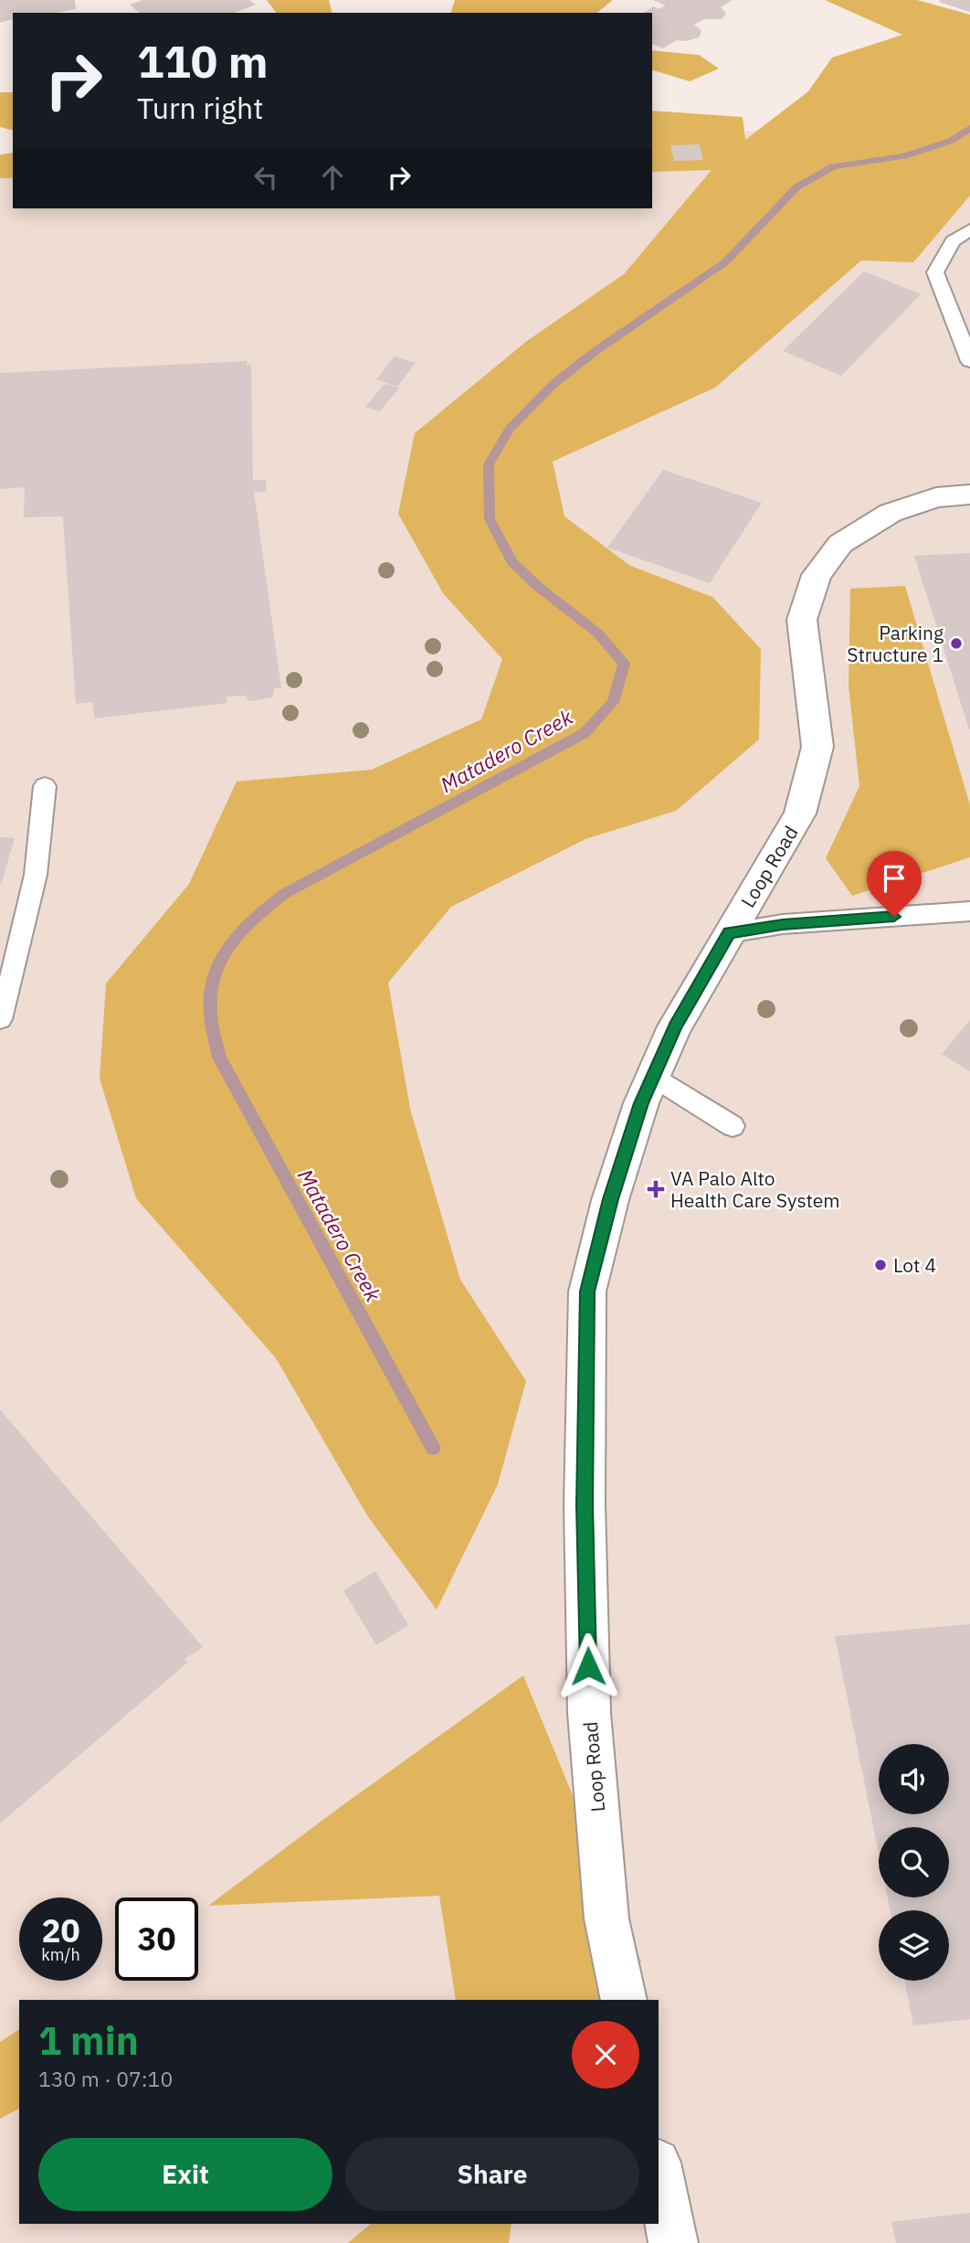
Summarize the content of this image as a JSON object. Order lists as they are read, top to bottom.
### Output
{
  "streets": {
    "street": ["Loop Road"]
  },
  "water": ["Matadero Creek"],
  "places": {
    "other": ["Parking Structure 1", "Lot 4"],
    "health": ["VA Palo Alto Health Care System"]
  },
  "page": {
    "turn": ["110 m", "Turn right"],
    "speed": "20 km/h",
    "limit": "30",
    "heading": ["1 min", "130 m · 07:10"],
    "buttons": ["Exit", "Share"]
  }
}
